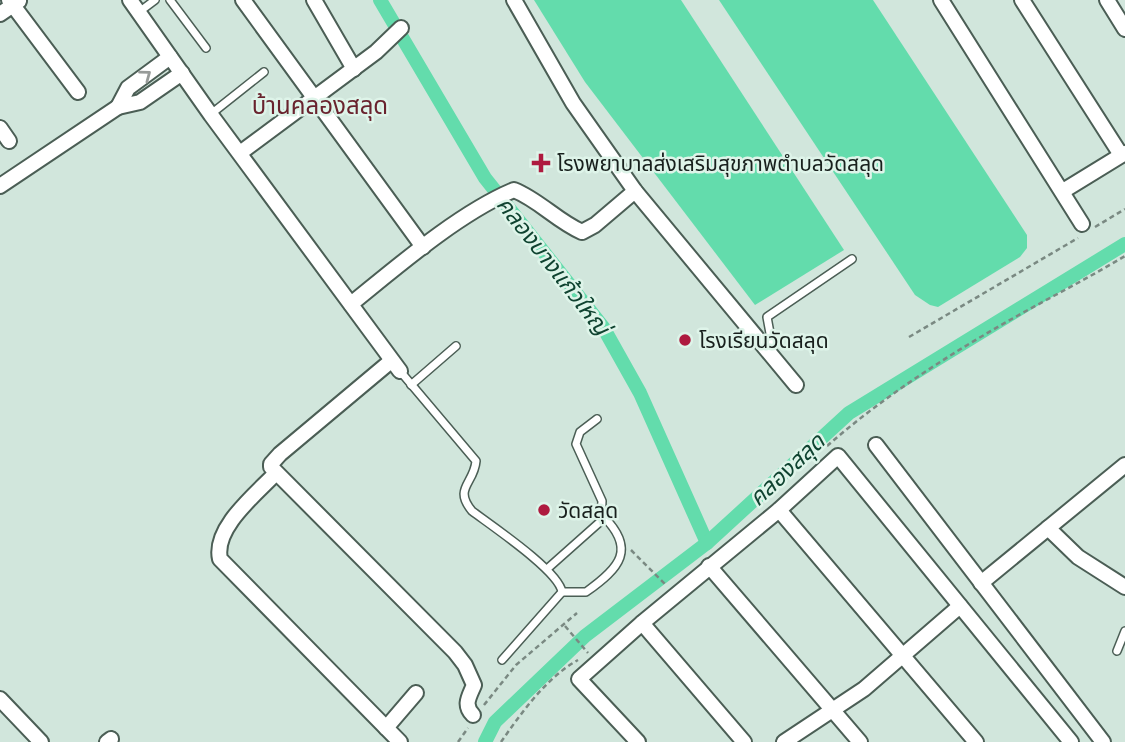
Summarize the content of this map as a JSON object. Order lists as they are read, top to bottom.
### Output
{
  "districts": ["บ้านคลองสลุด"],
  "water": ["คลองบางแก้วใหญ่", "คลองสลุด"],
  "places": {
    "health": ["โรงพยาบาลส่งเสริมสุขภาพตำบลวัดสลุด"],
    "other": ["โรงเรียนวัดสลุด", "วัดสลุด"]
  }
}
